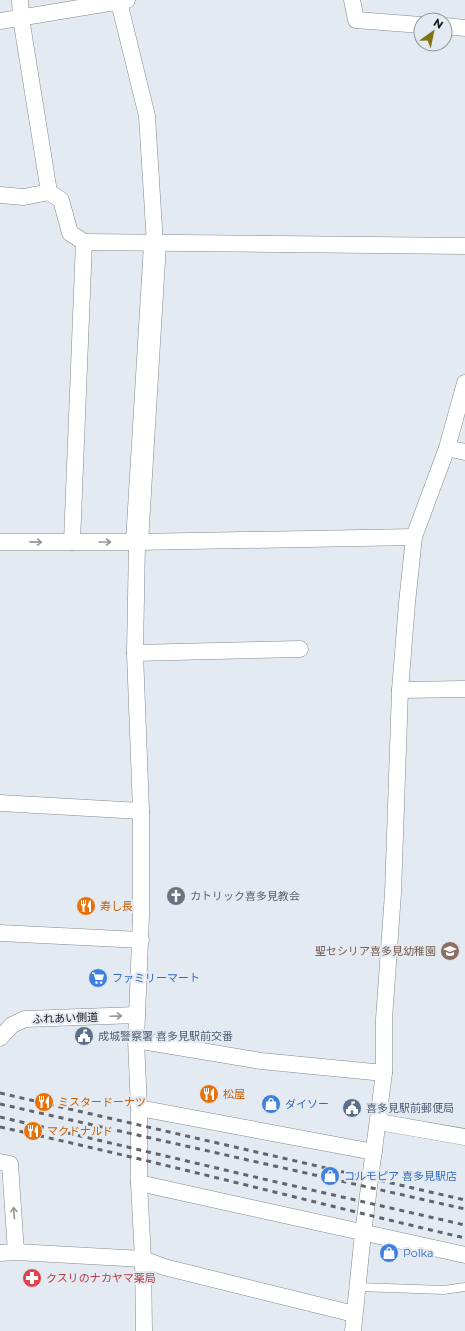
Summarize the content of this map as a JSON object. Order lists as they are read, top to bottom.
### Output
{
  "streets": {
    "street": ["ふれあい側道"]
  },
  "places": {
    "church": ["カトリック喜多見教会"],
    "restaurant": [
      "寿し長",
      "松屋",
      "ミスタードーナツ",
      "マクドナルド"
    ],
    "school or university": ["聖セシリア喜多見幼稚園"],
    "supermarket": ["ファミリーマート"],
    "public building": ["成城警察署 喜多見駅前交番", "喜多見駅前郵便局"],
    "shop": ["ダイソー", "コルモピア 喜多見駅店", "Polka"],
    "pharmacy": ["クスリのナカヤマ薬局"]
  },
  "north": "top right"
}
